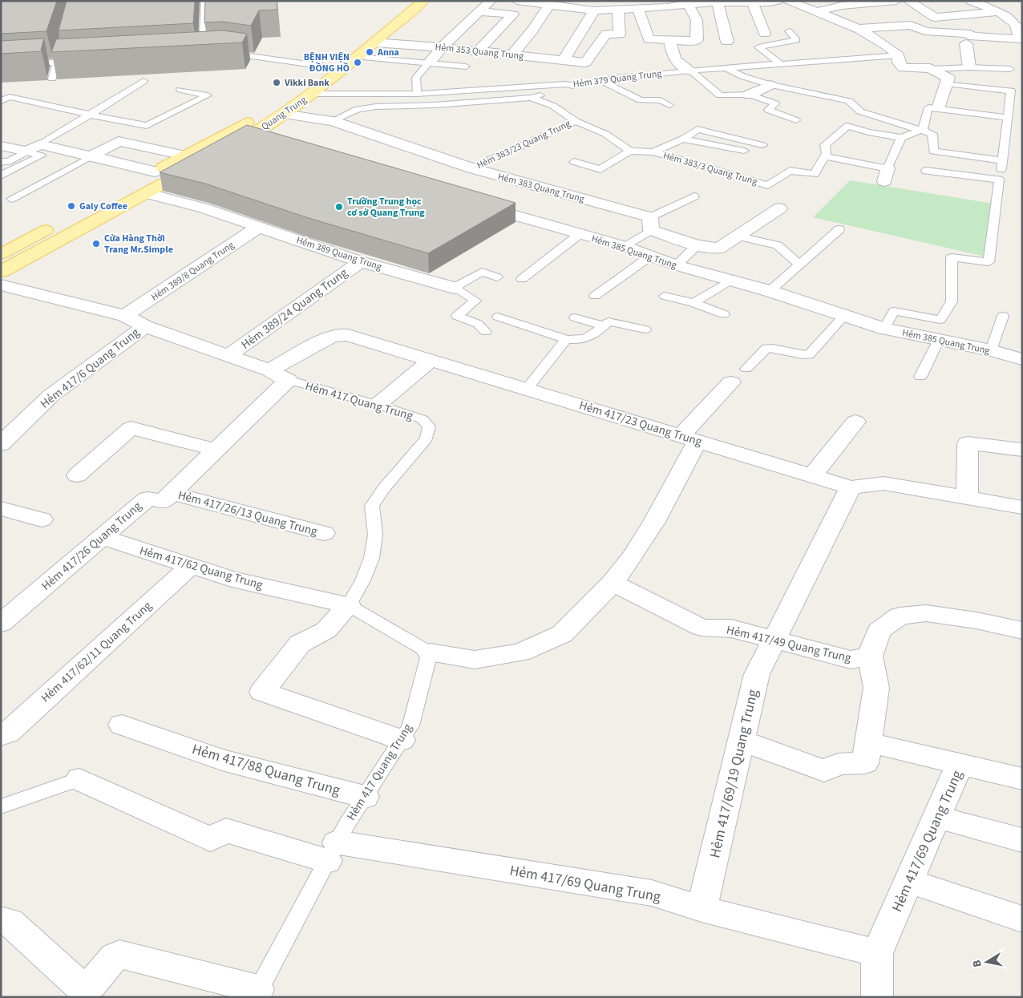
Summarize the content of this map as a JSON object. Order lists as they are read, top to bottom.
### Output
{
  "streets": {
    "main road": ["Quang Trung"],
    "street": [
      "Hẻm 353 Quang Trung",
      "Hẻm 383 Quang Trung",
      "Hẻm 385 Quang Trung",
      "Hẻm 389 Quang Trung",
      "Hẻm 389/8 Quang Trung",
      "Hẻm 389/24 Quang Trung",
      "Hẻm 417/6 Quang Trung",
      "Hẻm 417 Quang Trung",
      "Hẻm 417/23 Quang Trung",
      "Hẻm 417/26/13 Quang Trung",
      "Hẻm 417/26 Quang Trung",
      "Hẻm 417/62 Quang Trung",
      "Hẻm 417/49 Quang Trung",
      "Hẻm 417/62/11 Quang Trung",
      "Hẻm 417/88 Quang Trung",
      "Hẻm 417/69/19 Quang Trung",
      "Hẻm 417/69 Quang Trung"
    ],
    "lane": ["Hẻm 379 Quang Trung", "Hẻm 383/23 Quang Trung", "Hẻm 383/3 Quang Trung"]
  },
  "crossings": [
    ["Hẻm 353 Quang Trung", "Quang Trung"],
    ["Hẻm 379 Quang Trung", "Quang Trung"],
    ["Quang Trung", "Hẻm 383 Quang Trung"],
    ["Quang Trung", "Hẻm 389 Quang Trung"],
    ["Hẻm 383/23 Quang Trung", "Hẻm 383 Quang Trung"],
    ["Hẻm 389 Quang Trung", "Hẻm 389/8 Quang Trung"],
    ["Hẻm 389 Quang Trung", "Hẻm 389/24 Quang Trung"],
    ["Hẻm 389/8 Quang Trung", "Hẻm 417 Quang Trung"],
    ["Hẻm 389/24 Quang Trung", "Hẻm 417 Quang Trung"],
    ["Hẻm 417/6 Quang Trung", "Hẻm 417 Quang Trung"],
    ["Hẻm 417 Quang Trung", "Hẻm 417/23 Quang Trung"],
    ["Hẻm 417 Quang Trung", "Hẻm 417/26 Quang Trung"],
    ["Hẻm 417 Quang Trung", "Hẻm 417/62 Quang Trung"],
    ["Hẻm 417 Quang Trung", "Hẻm 417/88 Quang Trung"],
    ["Hẻm 417 Quang Trung", "Hẻm 417/69 Quang Trung"],
    ["Hẻm 417/23 Quang Trung", "Hẻm 417/26 Quang Trung"],
    ["Hẻm 417/23 Quang Trung", "Hẻm 417/69/19 Quang Trung"],
    ["Hẻm 417/26/13 Quang Trung", "Hẻm 417/26 Quang Trung"],
    ["Hẻm 417/26 Quang Trung", "Hẻm 417/62 Quang Trung"],
    ["Hẻm 417/62 Quang Trung", "Hẻm 417/62/11 Quang Trung"],
    ["Hẻm 417/49 Quang Trung", "Hẻm 417/69/19 Quang Trung"],
    ["Hẻm 417/69/19 Quang Trung", "Hẻm 417/69 Quang Trung"]
  ],
  "places": [
    "Anna",
    "BỆNH VIỆN ĐỒNG HỒ",
    "Vikki Bank",
    "Galy Coffee",
    "Trường Trung học cơ sở Quang Trung",
    "Cửa Hàng Thời Trang Mr.Simple"
  ],
  "north": "left"
}
